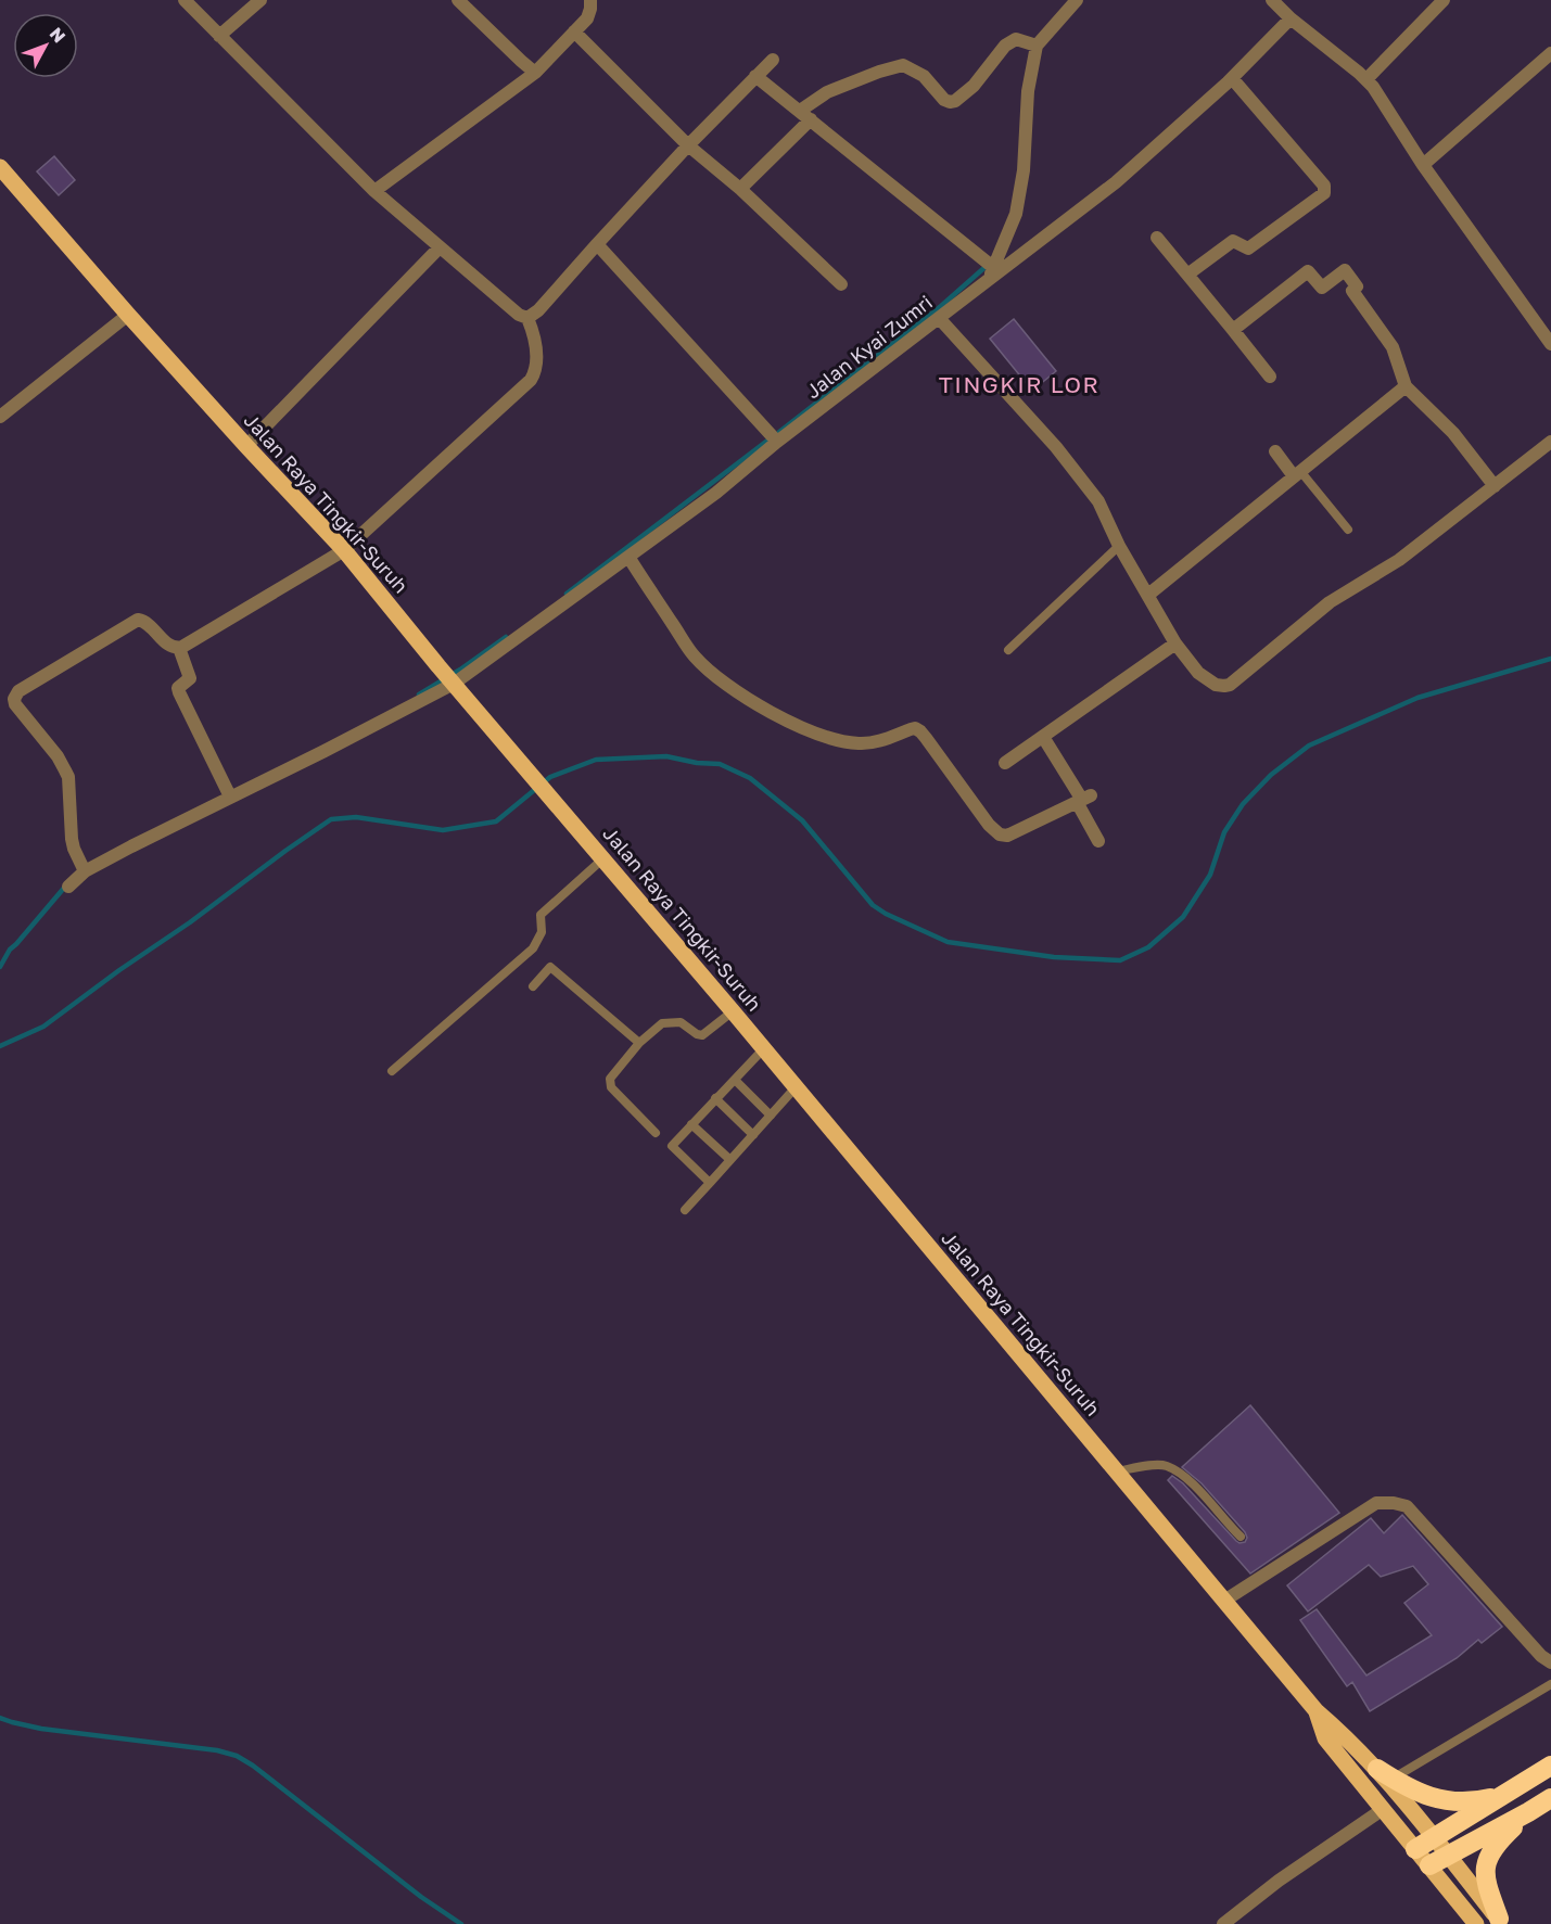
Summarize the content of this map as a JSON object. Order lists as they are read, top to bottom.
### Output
{
  "streets": {
    "main road": ["Jalan Raya Tingkir-Suruh"],
    "street": ["Jalan Kyai Zumri"]
  },
  "crossings": [
    ["Jalan Kyai Zumri", "Jalan Raya Tingkir-Suruh"]
  ],
  "districts": ["TINGKIR LOR"],
  "north": "top right"
}
